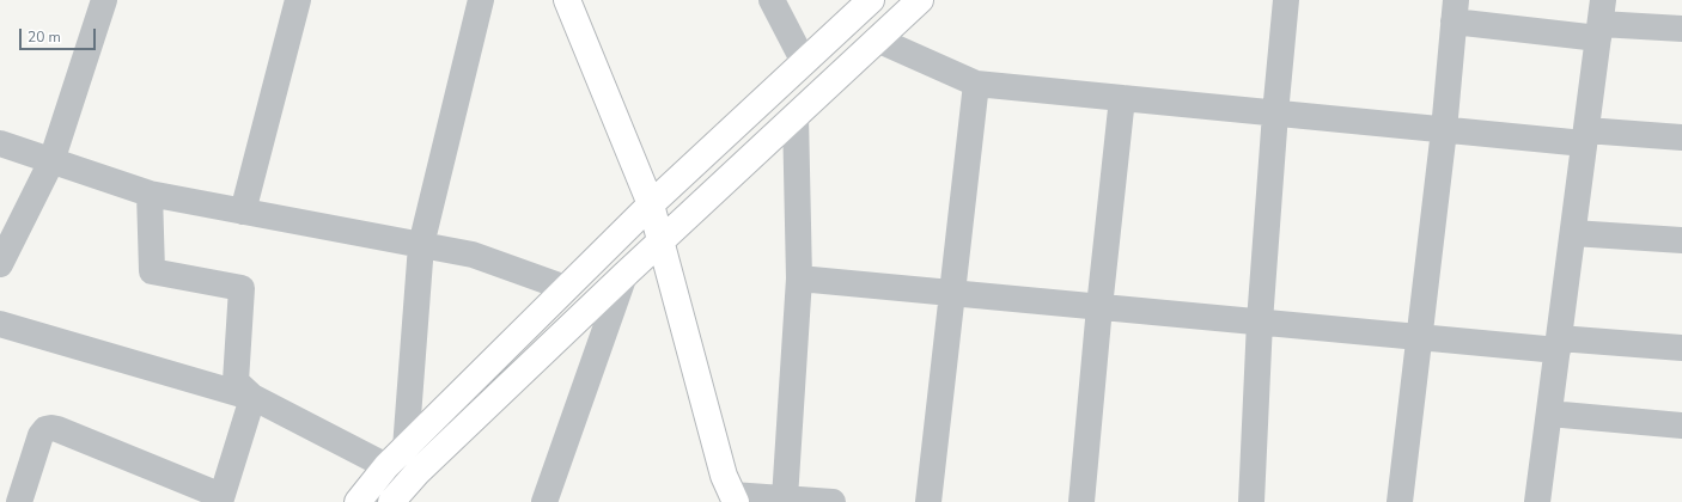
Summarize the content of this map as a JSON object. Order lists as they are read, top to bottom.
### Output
{
  "scale_bar": "20 m"
}
